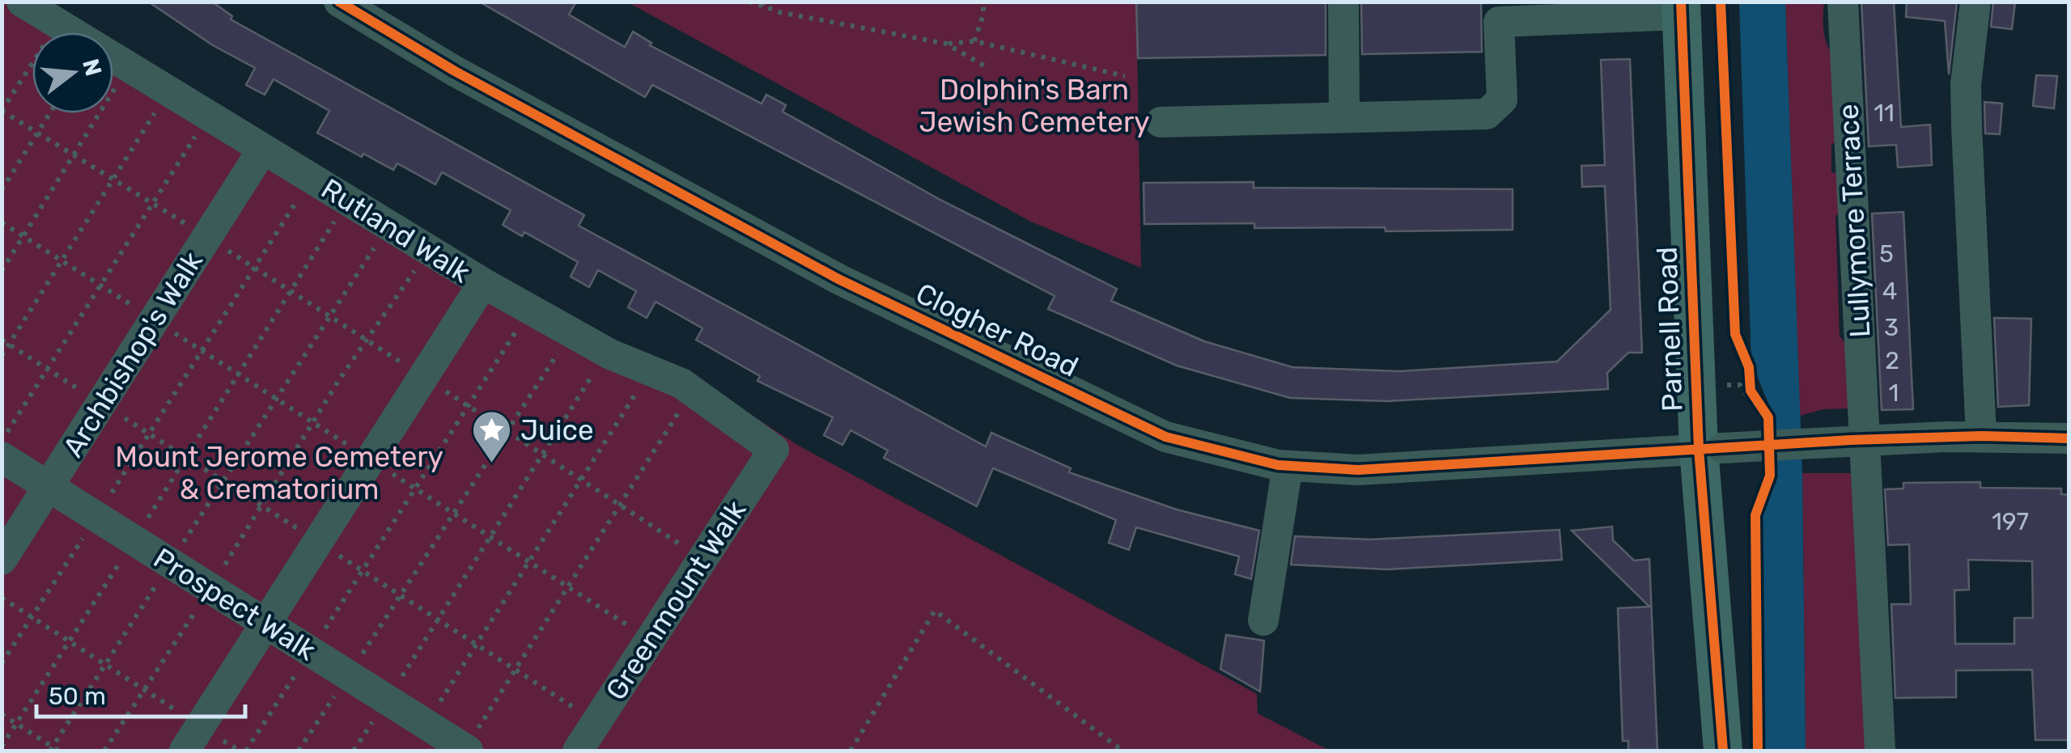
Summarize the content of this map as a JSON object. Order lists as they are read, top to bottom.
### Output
{
  "streets": {
    "main road": ["Parnell Road"],
    "street": [
      "Lullymore Terrace",
      "Rutland Walk",
      "Clogher Road",
      "Archbishop's Walk",
      "Greenmount Walk",
      "Prospect Walk"
    ]
  },
  "crossings": [
    ["Lullymore Terrace", "Clogher Road"],
    ["Rutland Walk", "Archbishop's Walk"],
    ["Rutland Walk", "Greenmount Walk"],
    ["Parnell Road", "Clogher Road"],
    ["Archbishop's Walk", "Prospect Walk"]
  ],
  "parks": ["Dolphin's Barn Jewish Cemetery", "Mount Jerome Cemetery & Crematorium"],
  "places": {
    "place": ["Juice"]
  },
  "house_numbers": [
    "11",
    "5",
    "4",
    "3",
    "2",
    "1",
    "197"
  ],
  "scale_bar": "50 m",
  "north": "right"
}
